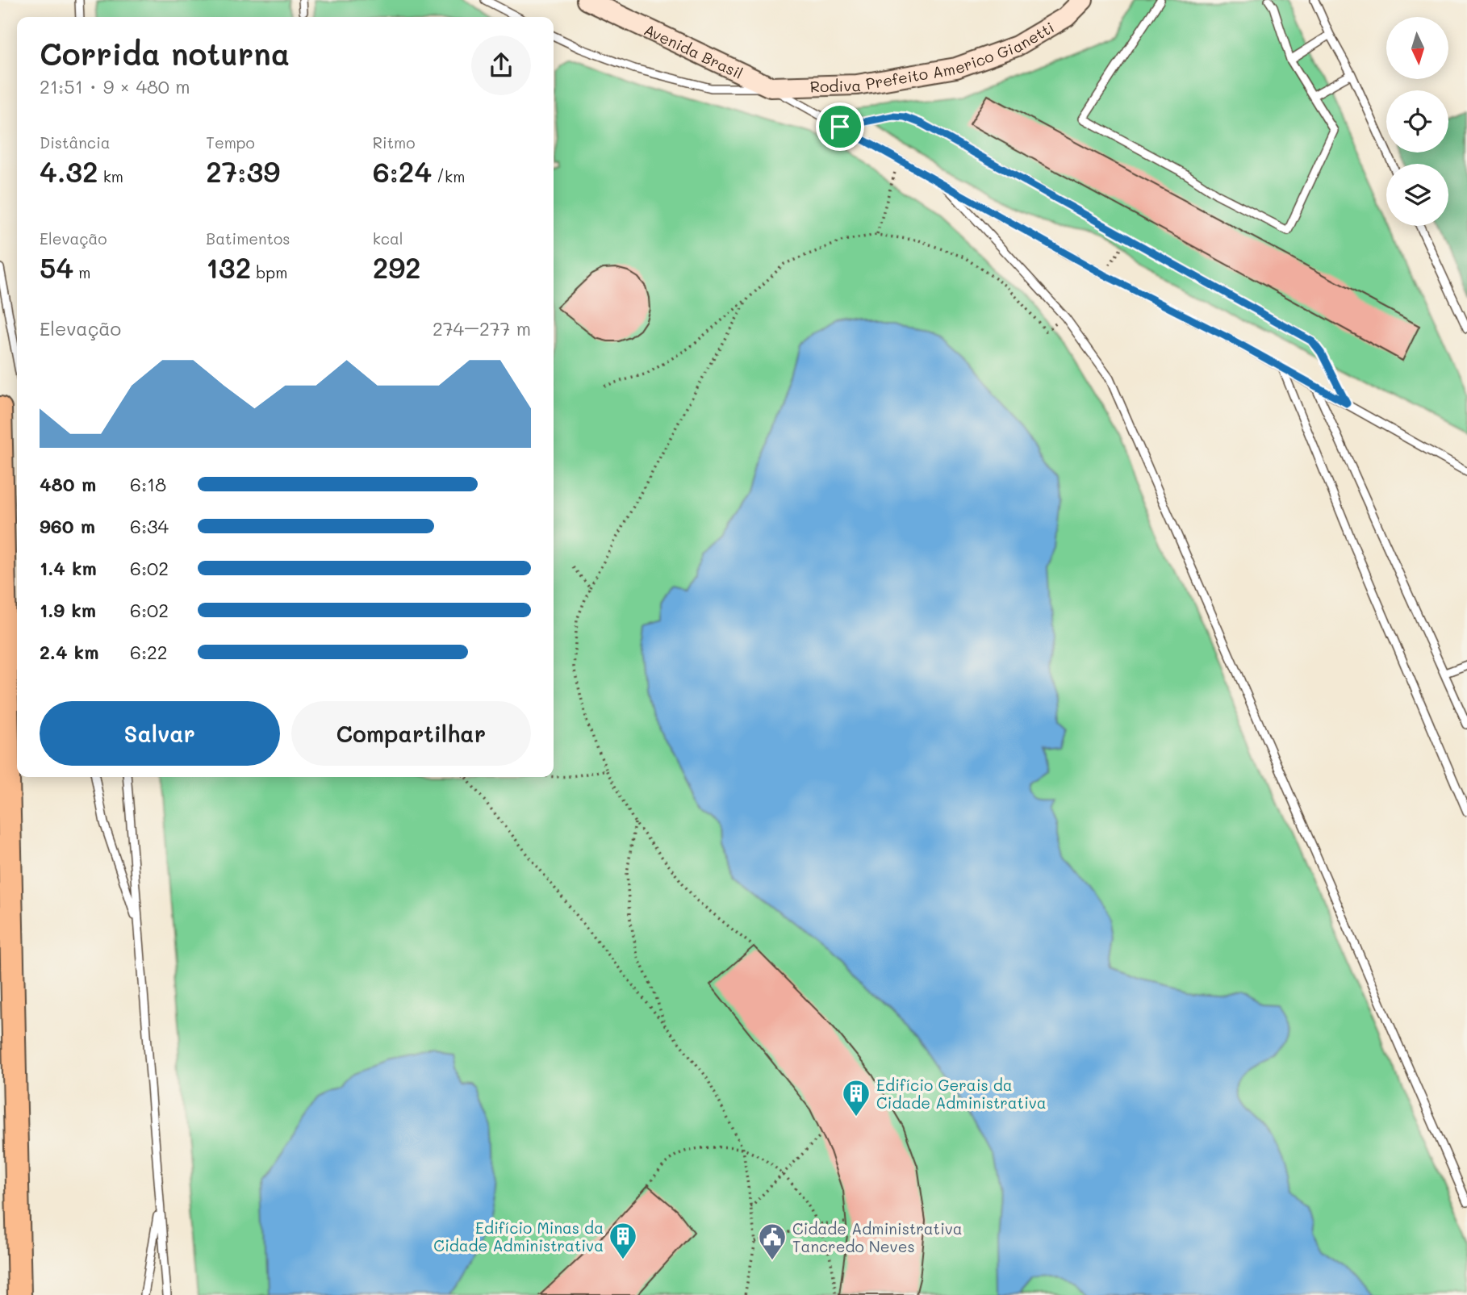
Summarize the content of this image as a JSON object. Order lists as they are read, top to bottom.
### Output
{
  "streets": {
    "street": ["Avenida Brasil", "Rodiva Prefeito Americo Gianetti"]
  },
  "crossings": [
    ["Avenida Brasil", "Rodiva Prefeito Americo Gianetti"]
  ],
  "places": {
    "building": ["Edifício Gerais da Cidade Administrativa", "Edifício Minas da Cidade Administrativa"],
    "public building": ["Cidade Administrativa Tancredo Neves"]
  },
  "north": "bottom",
  "page": {
    "heading": ["Corrida noturna", "21:51 · 9 × 480 m"],
    "stats": [
      ["Distância", "4.32 km"],
      ["Tempo", "27:39"],
      ["Ritmo", "6:24 /km"],
      ["Elevação", "54 m"],
      ["Batimentos", "132 bpm"],
      ["kcal", "292"]
    ],
    "chart": ["Elevação", "274–277 m"],
    "list": [
      {
        "name": "480 m",
        "note": "6:18"
      },
      {
        "name": "960 m",
        "note": "6:34"
      },
      {
        "name": "1.4 km",
        "note": "6:02"
      },
      {
        "name": "1.9 km",
        "note": "6:02"
      },
      {
        "name": "2.4 km",
        "note": "6:22"
      }
    ],
    "buttons": ["Salvar", "Compartilhar"]
  }
}
